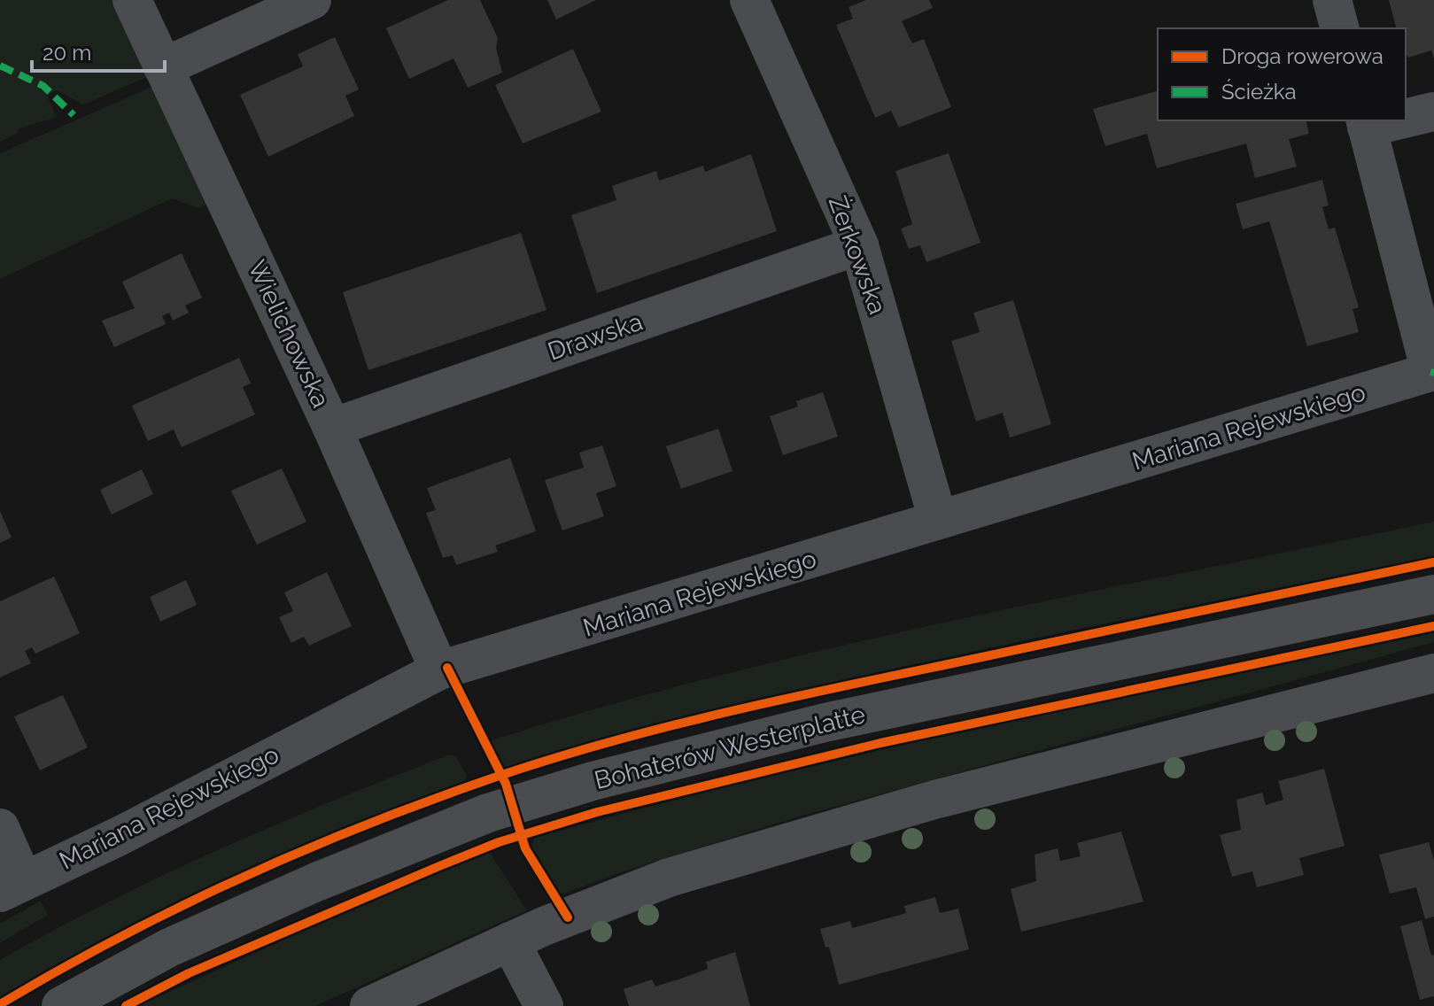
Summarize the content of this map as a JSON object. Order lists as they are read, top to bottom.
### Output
{
  "streets": {
    "street": [
      "Żerkowska",
      "Wielichowska",
      "Drawska",
      "Mariana Rejewskiego",
      "Bohaterów Westerplatte"
    ]
  },
  "crossings": [
    ["Żerkowska", "Drawska"],
    ["Żerkowska", "Mariana Rejewskiego"],
    ["Wielichowska", "Drawska"],
    ["Wielichowska", "Mariana Rejewskiego"]
  ],
  "legend": ["Droga rowerowa", "Ścieżka"],
  "scale_bar": "20 m"
}
